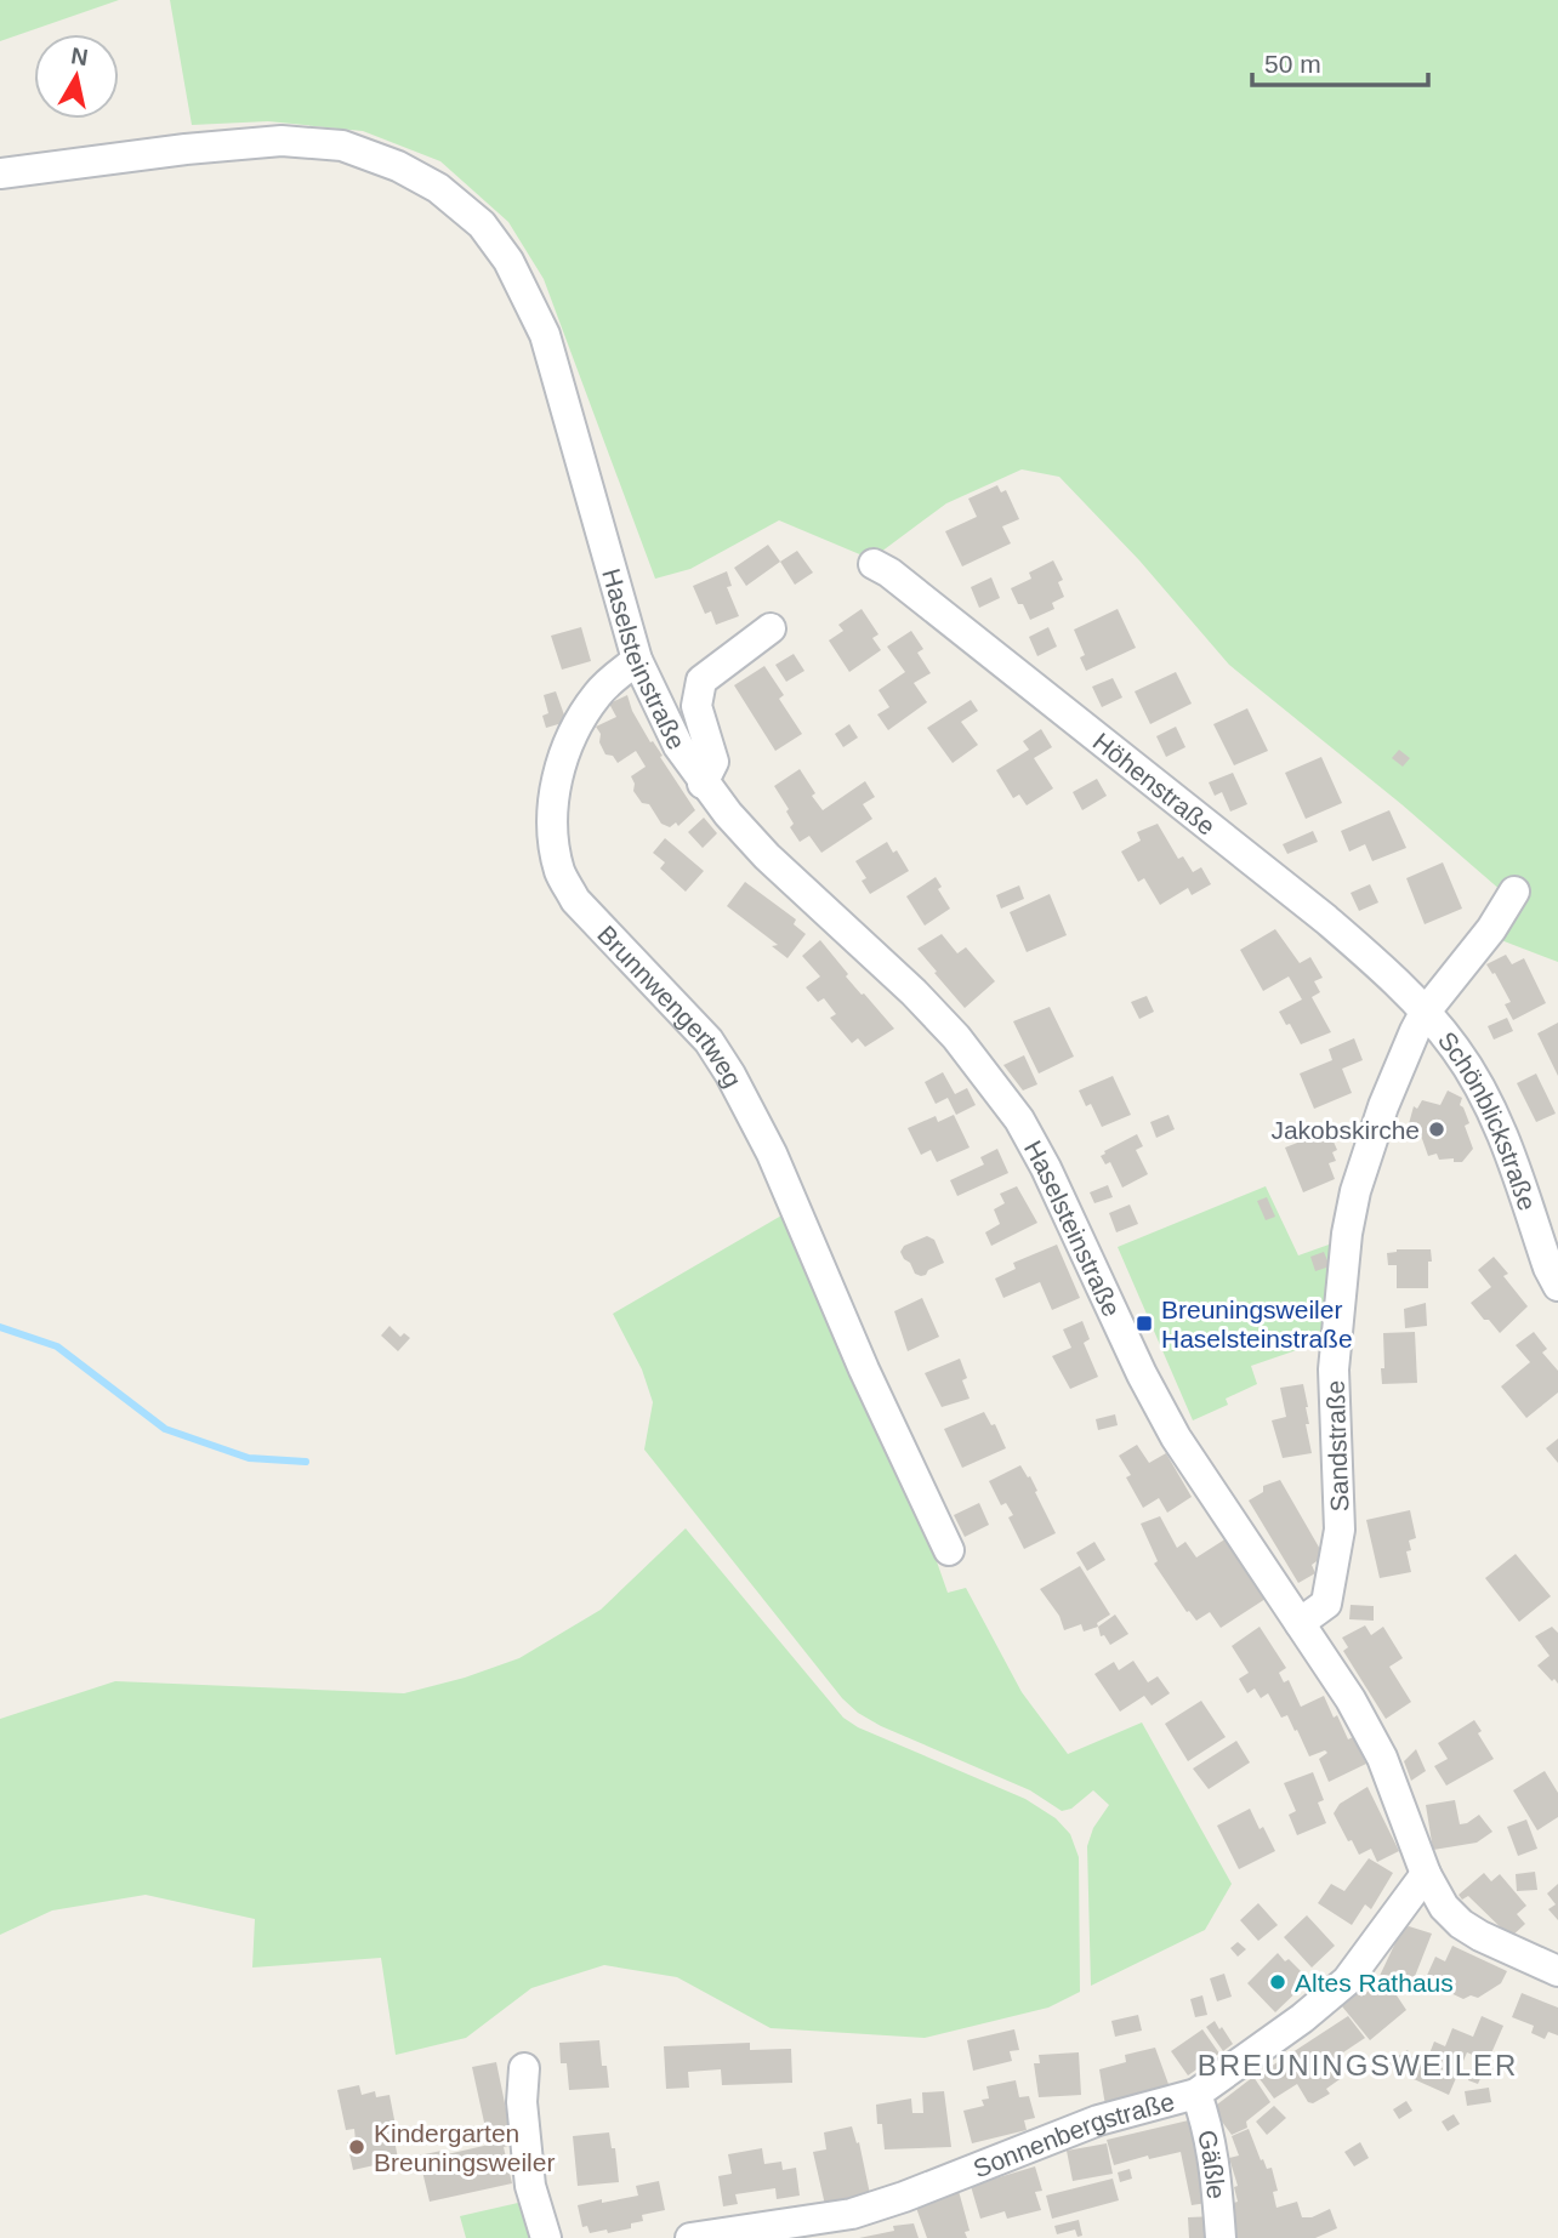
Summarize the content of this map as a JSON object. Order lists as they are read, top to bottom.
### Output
{
  "streets": {
    "street": [
      "Haselsteinstraße",
      "Höhenstraße",
      "Brunnwengertweg",
      "Schönblickstraße",
      "Sandstraße",
      "Sonnenbergstraße",
      "Gäßle"
    ]
  },
  "crossings": [
    ["Haselsteinstraße", "Brunnwengertweg"],
    ["Haselsteinstraße", "Sandstraße"],
    ["Haselsteinstraße", "Sonnenbergstraße"],
    ["Höhenstraße", "Schönblickstraße"],
    ["Höhenstraße", "Sandstraße"],
    ["Schönblickstraße", "Sandstraße"],
    ["Sonnenbergstraße", "Gäßle"]
  ],
  "districts": ["BREUNINGSWEILER"],
  "places": {
    "other": ["Jakobskirche", "Altes Rathaus", "Kindergarten Breuningsweiler"],
    "transit": ["Breuningsweiler Haselsteinstraße"]
  },
  "scale_bar": "50 m",
  "north": "top"
}
